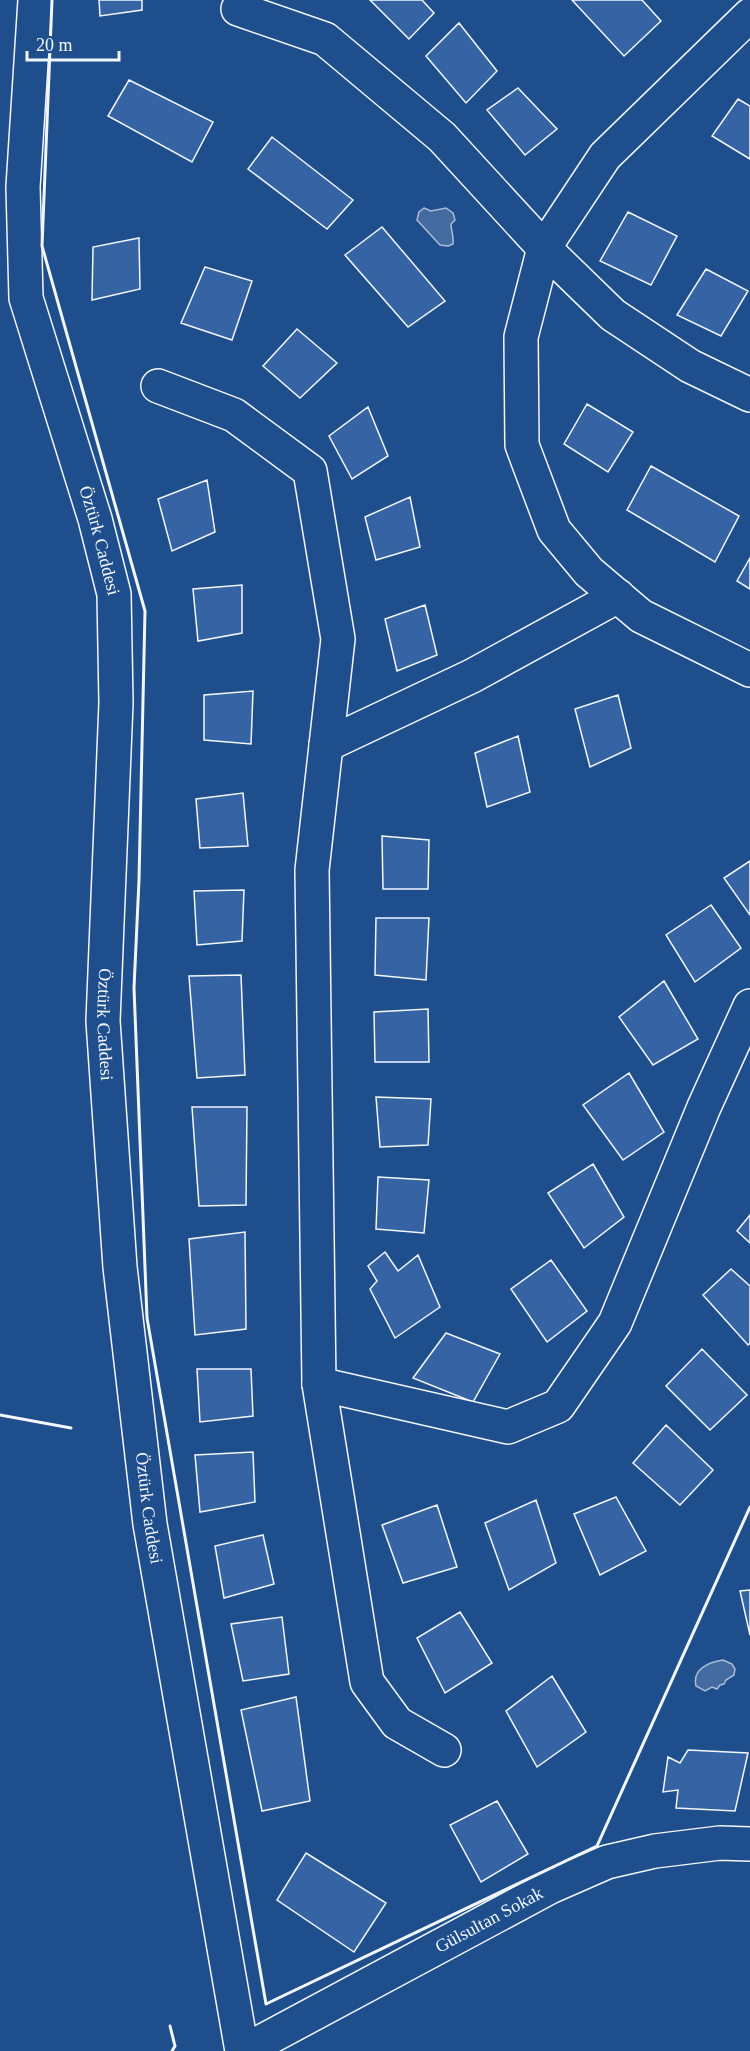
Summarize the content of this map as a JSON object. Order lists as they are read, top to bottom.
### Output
{
  "streets": {
    "street": ["Öztürk Caddesi", "Gülsultan Sokak"]
  },
  "crossings": [
    ["Öztürk Caddesi", "Gülsultan Sokak"]
  ],
  "scale_bar": "20 m"
}
